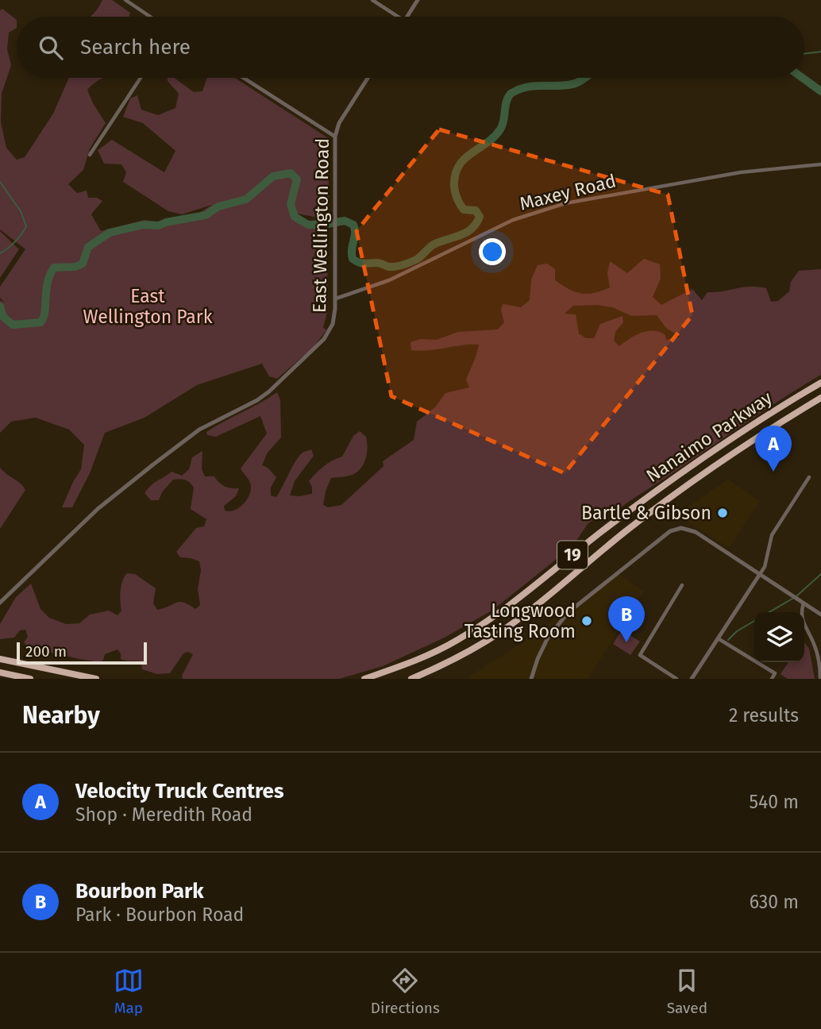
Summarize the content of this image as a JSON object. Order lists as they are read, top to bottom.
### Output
{
  "streets": {
    "highway": ["Nanaimo Parkway", "19"],
    "street": ["Maxey Road", "East Wellington Road"]
  },
  "crossings": [
    ["Maxey Road", "East Wellington Road"]
  ],
  "parks": ["East Wellington Park"],
  "places": ["Bartle & Gibson", "Longwood Tasting Room"],
  "scale_bar": "200 m",
  "page": {
    "search": "Search here",
    "pins": ["A", "B"],
    "scale": "200 m",
    "heading": ["Nearby", "2 results"],
    "list": [
      {
        "mark": "A",
        "name": "Velocity Truck Centres",
        "note": "Shop · Meredith Road",
        "value": "540 m"
      },
      {
        "mark": "B",
        "name": "Bourbon Park",
        "note": "Park · Bourbon Road",
        "value": "630 m"
      }
    ],
    "nav": ["Map", "Directions", "Saved"]
  }
}
